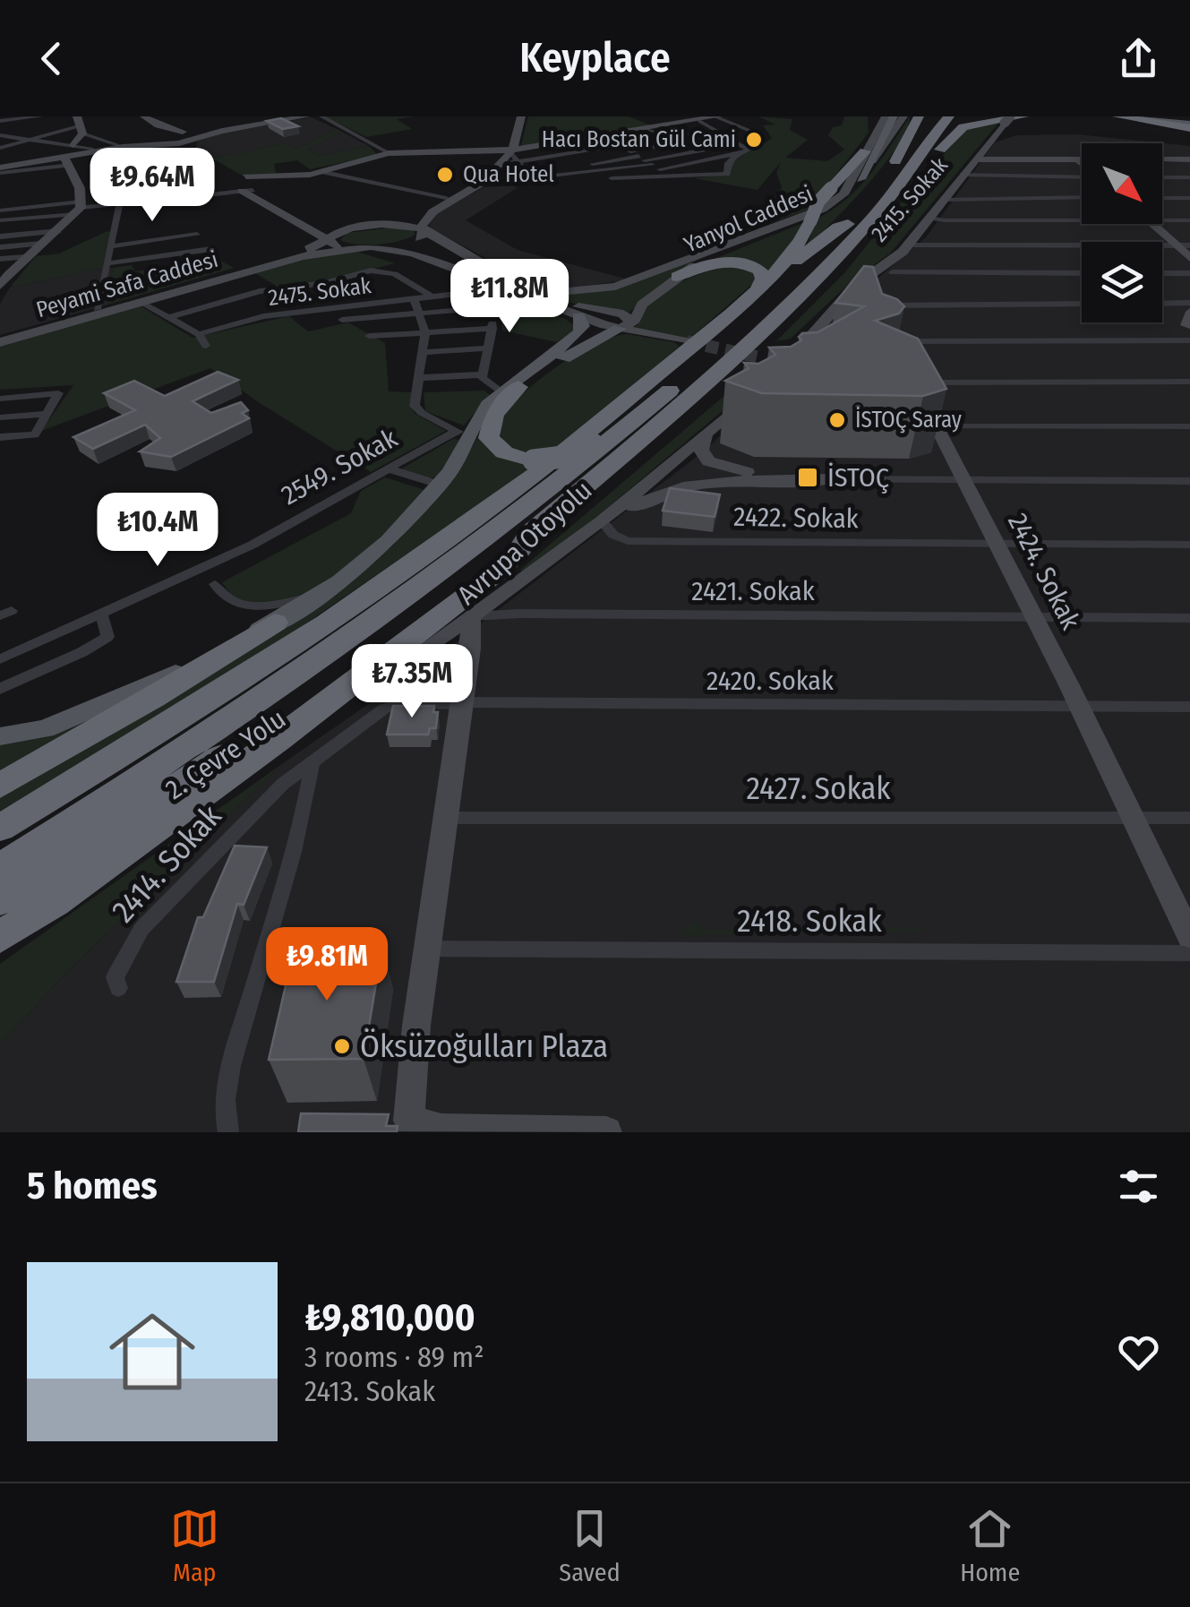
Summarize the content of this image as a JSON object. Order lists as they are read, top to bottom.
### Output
{
  "streets": {
    "highway": ["Avrupa Otoyolu", "2. Çevre Yolu"],
    "main road": [
      "2415. Sokak",
      "Yanyol Caddesi",
      "Peyami Safa Caddesi",
      "2424. Sokak"
    ],
    "street": [
      "2475. Sokak",
      "2549. Sokak",
      "2422. Sokak",
      "2421. Sokak",
      "2420. Sokak",
      "2427. Sokak",
      "2414. Sokak",
      "2418. Sokak"
    ]
  },
  "crossings": [
    ["2422. Sokak", "2424. Sokak"],
    ["Avrupa Otoyolu", "2. Çevre Yolu"],
    ["2424. Sokak", "2421. Sokak"],
    ["2424. Sokak", "2420. Sokak"],
    ["2424. Sokak", "2427. Sokak"],
    ["2420. Sokak", "2414. Sokak"]
  ],
  "places": {
    "other": [
      "Hacı Bostan Gül Cami",
      "Qua Hotel",
      "İSTOÇ Saray",
      "Öksüzoğulları Plaza"
    ],
    "transit": ["İSTOÇ"]
  },
  "north": "bottom right",
  "page": {
    "header": "Keyplace",
    "price": [
      "₺9.64M",
      "₺11.8M",
      "₺10.4M",
      "₺7.35M",
      "₺9.81M"
    ],
    "heading": "5 homes",
    "list": [
      {
        "name": "₺9,810,000",
        "note": "3 rooms · 89 m² · 2413. Sokak"
      }
    ],
    "tabs": ["Map", "Saved", "Home"]
  }
}
